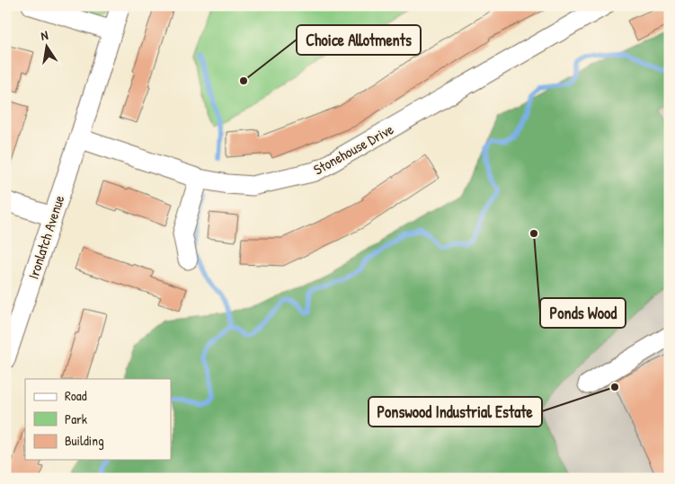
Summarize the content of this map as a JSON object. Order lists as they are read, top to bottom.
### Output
{
  "streets": {
    "street": ["Stonehouse Drive", "Ironlatch Avenue"]
  },
  "crossings": [
    ["Stonehouse Drive", "Ironlatch Avenue"]
  ],
  "places": ["Choice Allotments", "Ponds Wood", "Ponswood Industrial Estate"],
  "legend": ["Road", "Park", "Building"],
  "north": "top"
}
